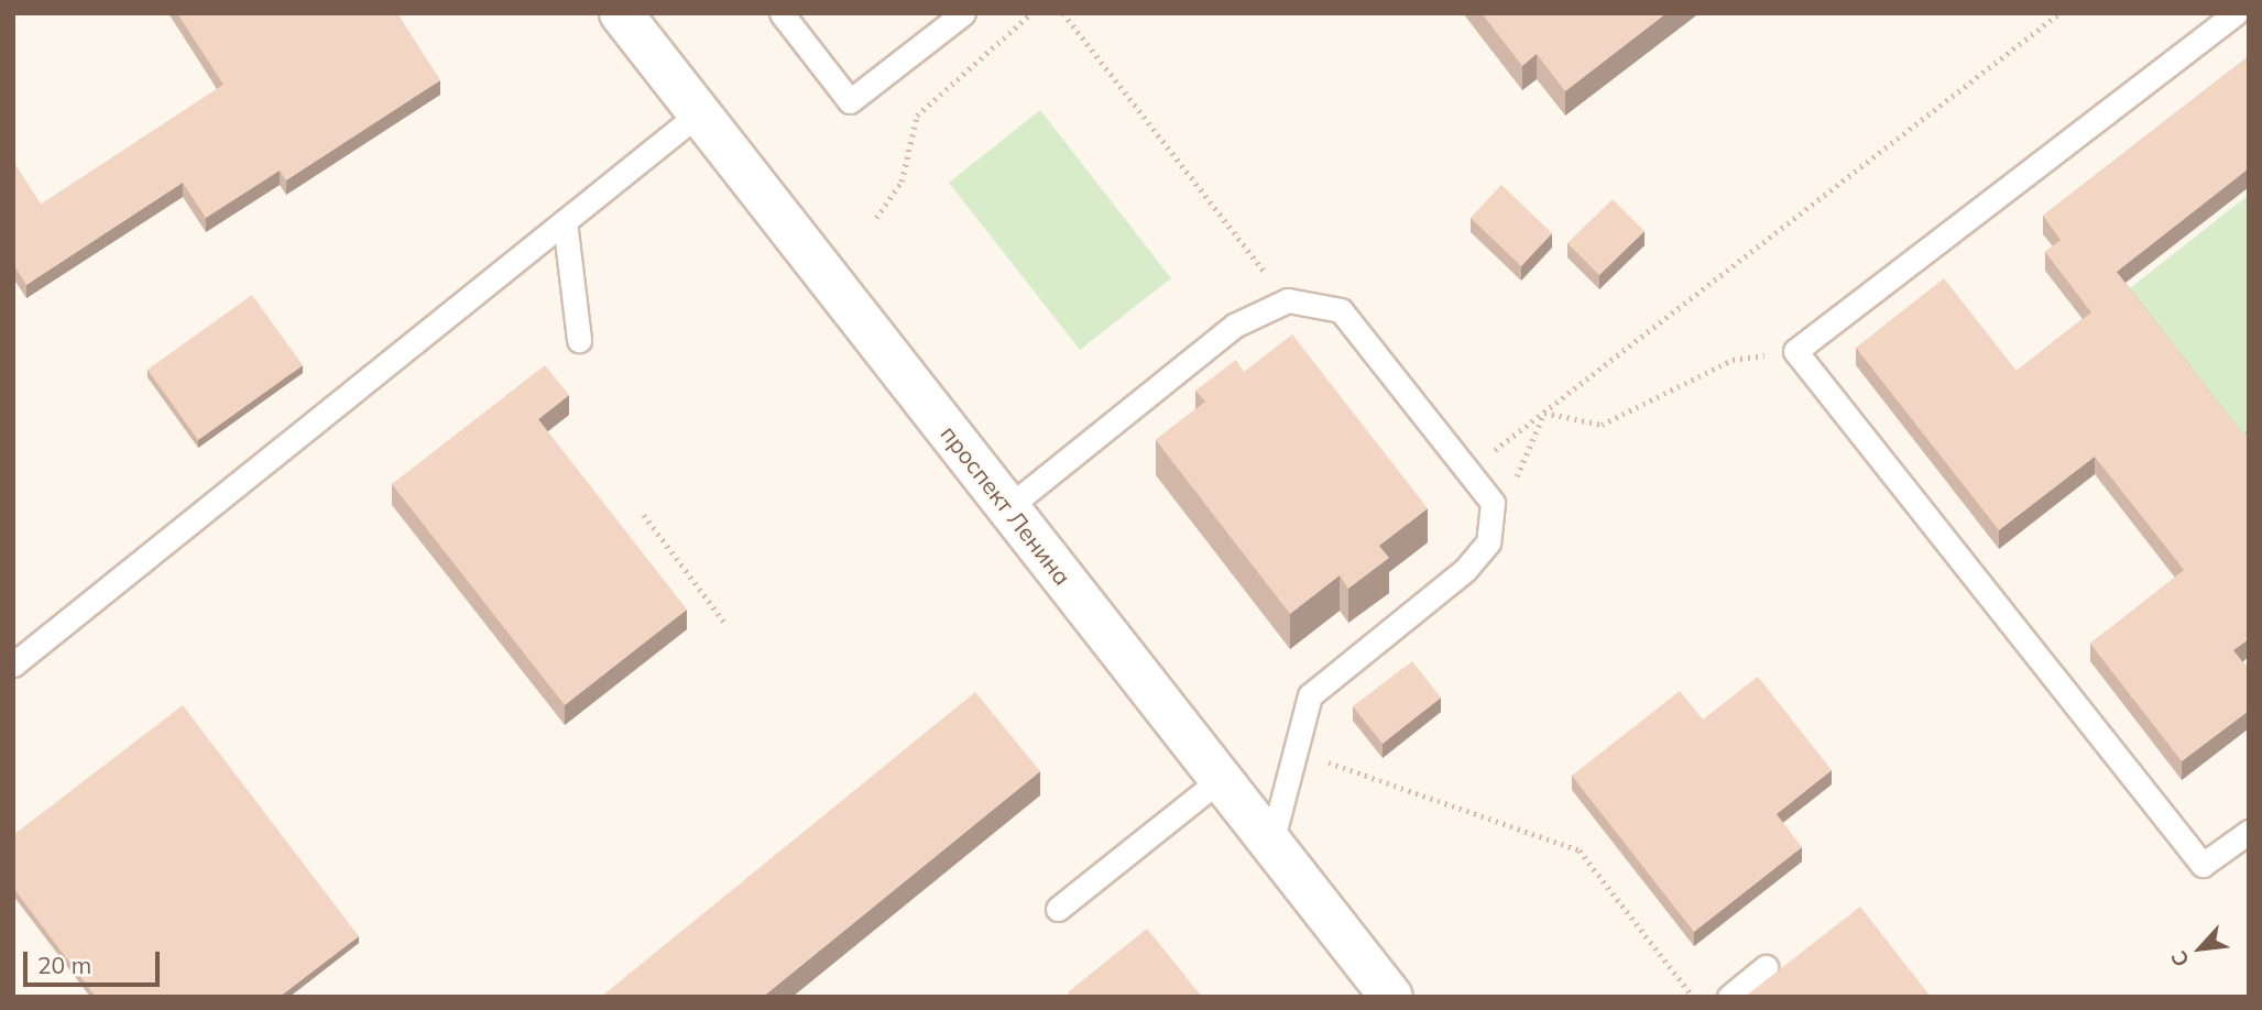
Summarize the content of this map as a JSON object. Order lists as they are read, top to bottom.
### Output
{
  "streets": {
    "main road": ["проспект Ленина"]
  },
  "scale_bar": "20 m",
  "north": "bottom left"
}
